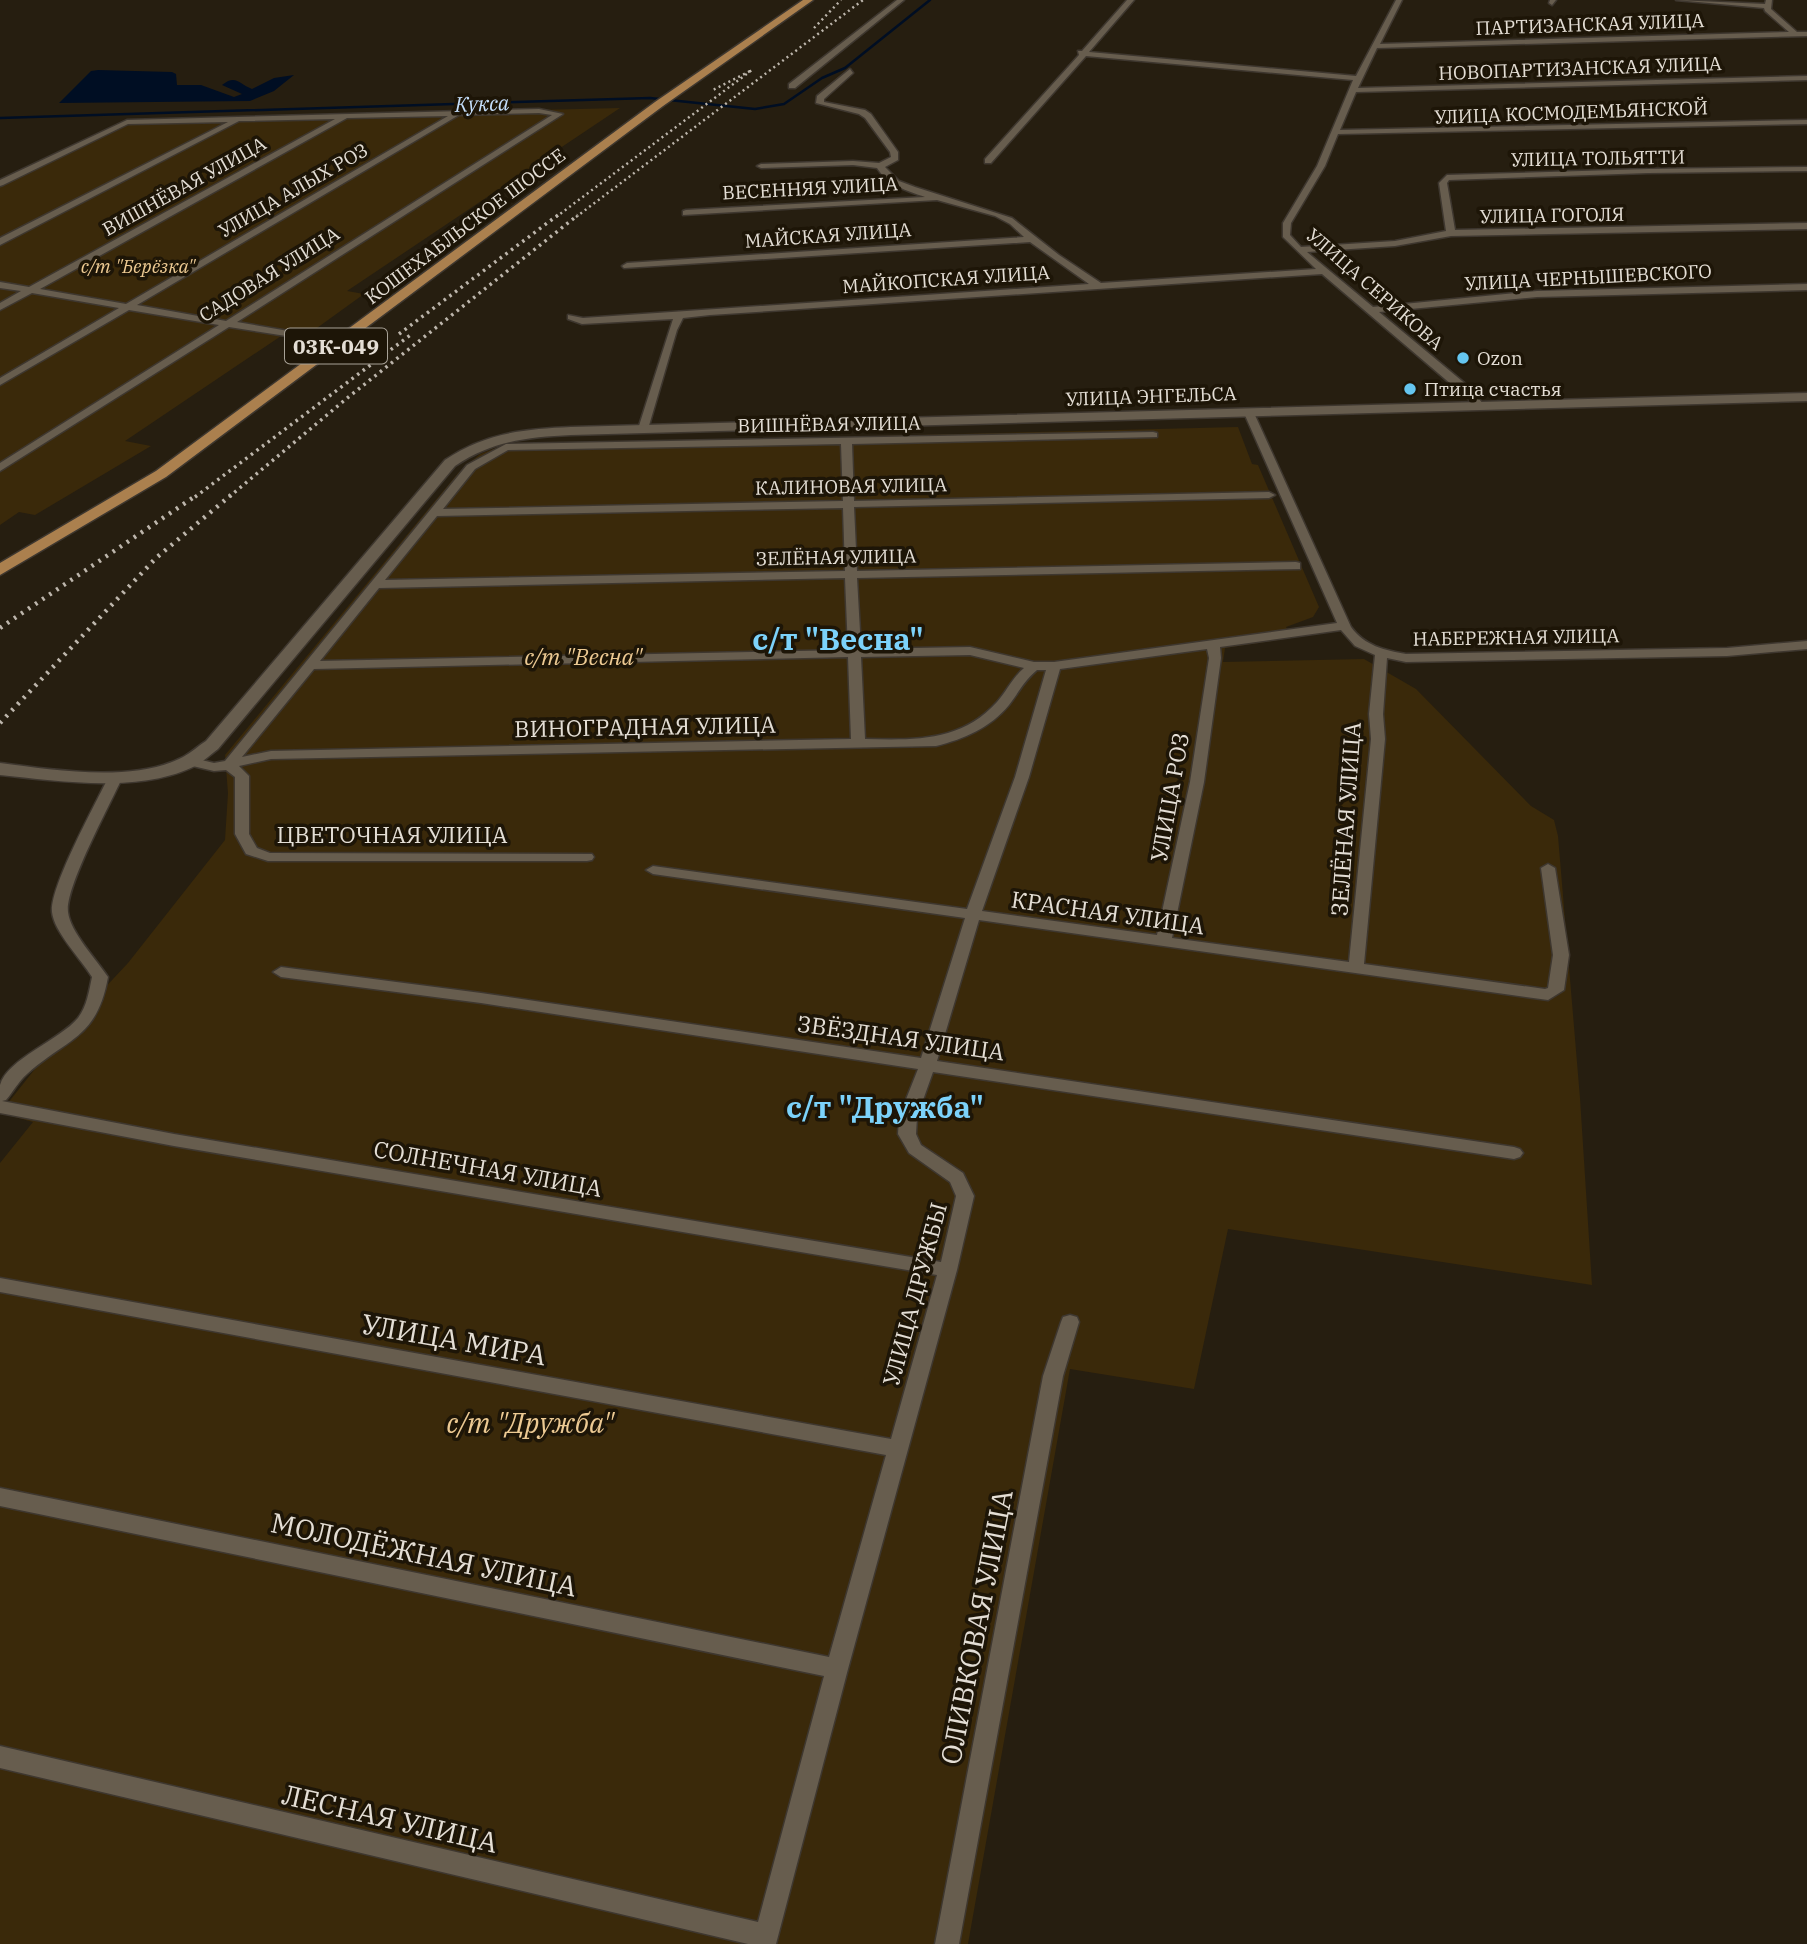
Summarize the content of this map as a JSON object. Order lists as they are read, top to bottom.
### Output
{
  "streets": {
    "main road": ["КОШЕХАБЛЬСКОЕ ШОССЕ", "03К-049"],
    "street": [
      "ПАРТИЗАНСКАЯ УЛИЦА",
      "НОВОПАРТИЗАНСКАЯ УЛИЦА",
      "УЛИЦА КОСМОДЕМЬЯНСКОЙ",
      "УЛИЦА ТОЛЬЯТТИ",
      "ВИШНЁВАЯ УЛИЦА",
      "ВЕСЕННЯЯ УЛИЦА",
      "УЛИЦА АЛЫХ РОЗ",
      "УЛИЦА ГОГОЛЯ",
      "МАЙСКАЯ УЛИЦА",
      "САДОВАЯ УЛИЦА",
      "УЛИЦА ЧЕРНЫШЕВСКОГО",
      "МАЙКОПСКАЯ УЛИЦА",
      "УЛИЦА СЕРИКОВА",
      "УЛИЦА ЭНГЕЛЬСА",
      "КАЛИНОВАЯ УЛИЦА",
      "ЗЕЛЁНАЯ УЛИЦА",
      "НАБЕРЕЖНАЯ УЛИЦА",
      "ВИНОГРАДНАЯ УЛИЦА",
      "УЛИЦА РОЗ",
      "ЦВЕТОЧНАЯ УЛИЦА",
      "КРАСНАЯ УЛИЦА",
      "ЗВЁЗДНАЯ УЛИЦА",
      "СОЛНЕЧНАЯ УЛИЦА",
      "УЛИЦА ДРУЖБЫ",
      "УЛИЦА МИРА",
      "МОЛОДЁЖНАЯ УЛИЦА",
      "ОЛИВКОВАЯ УЛИЦА",
      "ЛЕСНАЯ УЛИЦА"
    ]
  },
  "crossings": [
    ["ПАРТИЗАНСКАЯ УЛИЦА", "УЛИЦА СЕРИКОВА"],
    ["НОВОПАРТИЗАНСКАЯ УЛИЦА", "УЛИЦА СЕРИКОВА"],
    ["УЛИЦА КОСМОДЕМЬЯНСКОЙ", "УЛИЦА СЕРИКОВА"],
    ["УЛИЦА ТОЛЬЯТТИ", "УЛИЦА ГОГОЛЯ"],
    ["ВИШНЁВАЯ УЛИЦА", "УЛИЦА ЭНГЕЛЬСА"],
    ["УЛИЦА АЛЫХ РОЗ", "САДОВАЯ УЛИЦА"],
    ["УЛИЦА ГОГОЛЯ", "УЛИЦА СЕРИКОВА"],
    ["УЛИЦА ЧЕРНЫШЕВСКОГО", "УЛИЦА СЕРИКОВА"],
    ["МАЙКОПСКАЯ УЛИЦА", "УЛИЦА СЕРИКОВА"],
    ["УЛИЦА СЕРИКОВА", "УЛИЦА ЭНГЕЛЬСА"],
    ["УЛИЦА ЭНГЕЛЬСА", "ВИНОГРАДНАЯ УЛИЦА"],
    ["ЗЕЛЁНАЯ УЛИЦА", "НАБЕРЕЖНАЯ УЛИЦА"],
    ["ЗЕЛЁНАЯ УЛИЦА", "КРАСНАЯ УЛИЦА"],
    ["ВИНОГРАДНАЯ УЛИЦА", "ЦВЕТОЧНАЯ УЛИЦА"],
    ["УЛИЦА РОЗ", "КРАСНАЯ УЛИЦА"],
    ["КРАСНАЯ УЛИЦА", "УЛИЦА ДРУЖБЫ"],
    ["ЗВЁЗДНАЯ УЛИЦА", "УЛИЦА ДРУЖБЫ"],
    ["СОЛНЕЧНАЯ УЛИЦА", "УЛИЦА ДРУЖБЫ"],
    ["УЛИЦА ДРУЖБЫ", "УЛИЦА МИРА"],
    ["УЛИЦА ДРУЖБЫ", "МОЛОДЁЖНАЯ УЛИЦА"],
    ["УЛИЦА ДРУЖБЫ", "ЛЕСНАЯ УЛИЦА"]
  ],
  "districts": ["с/т \"Весна\"", "с/т \"Дружба\""],
  "water": ["Кукса"],
  "parks": ["с/т \"Берёзка\"", "с/т \"Весна\"", "с/т \"Дружба\""],
  "places": ["Ozon", "Птица счастья"]
}
